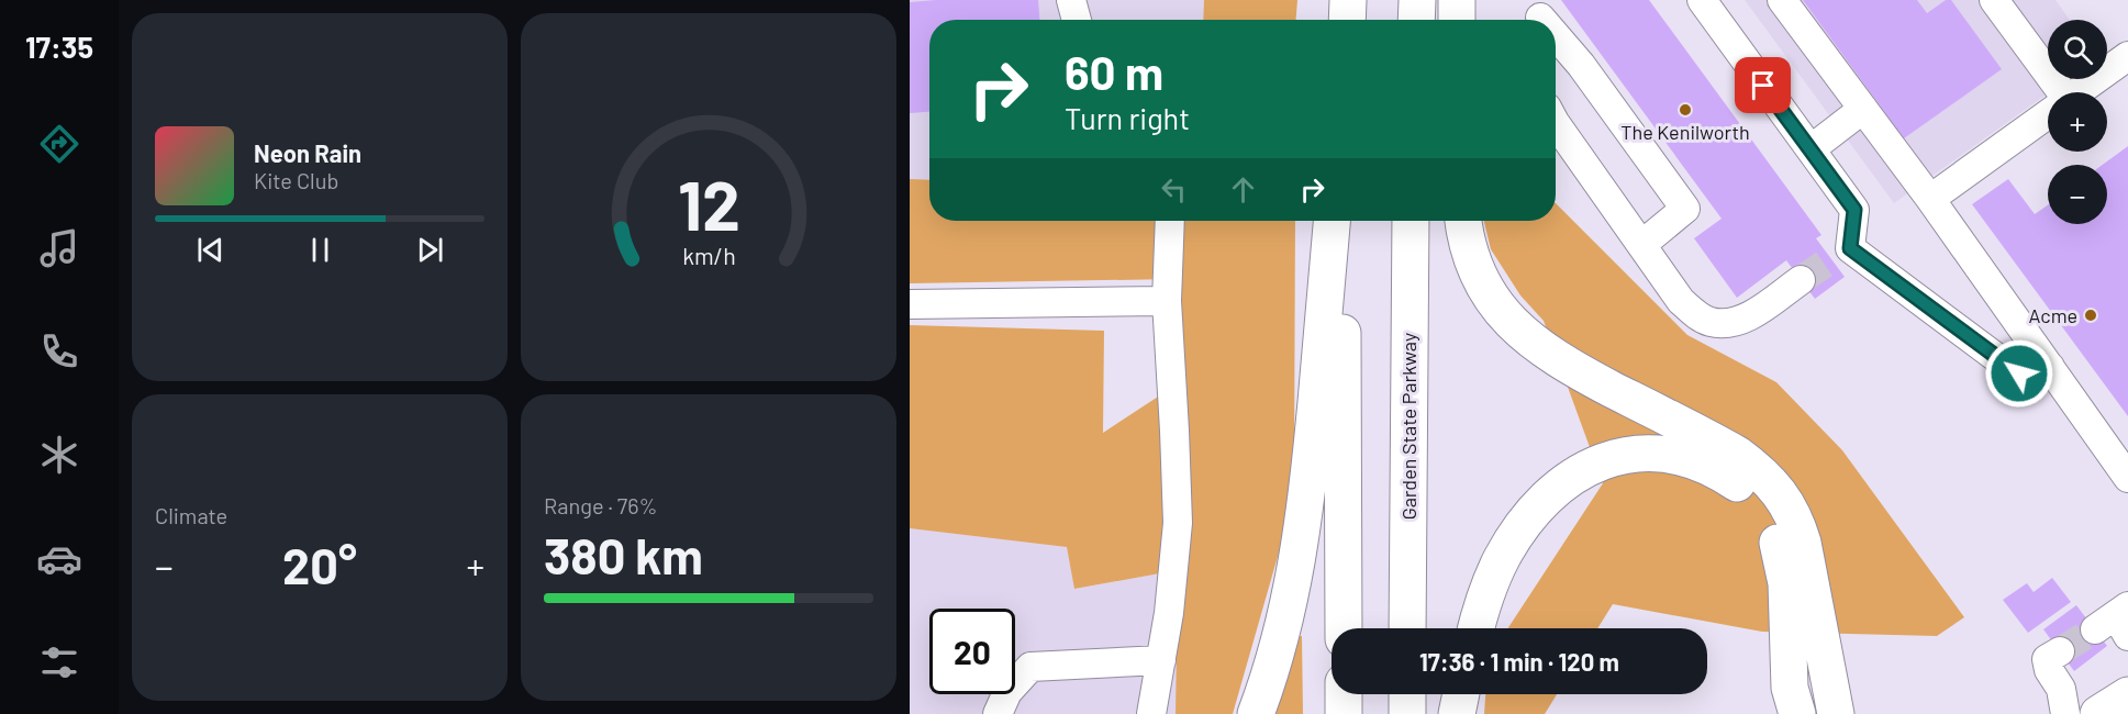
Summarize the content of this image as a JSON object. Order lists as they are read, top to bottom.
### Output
{
  "streets": {
    "main road": ["Garden State Parkway"]
  },
  "places": ["The Kenilworth", "Acme"],
  "page": {
    "tabs": "17:35",
    "map_buttons": ["+", "−"],
    "turn": ["60 m", "Turn right"],
    "song": ["Neon Rain", "Kite Club"],
    "tile": [
      "Climate",
      ["Range · 76%", "380 km"]
    ],
    "heat": ["−", "20°", "+"],
    "limit": "20",
    "trip": "17:36 · 1 min · 120 m",
    "gauge": ["12", "km/h"]
  }
}
